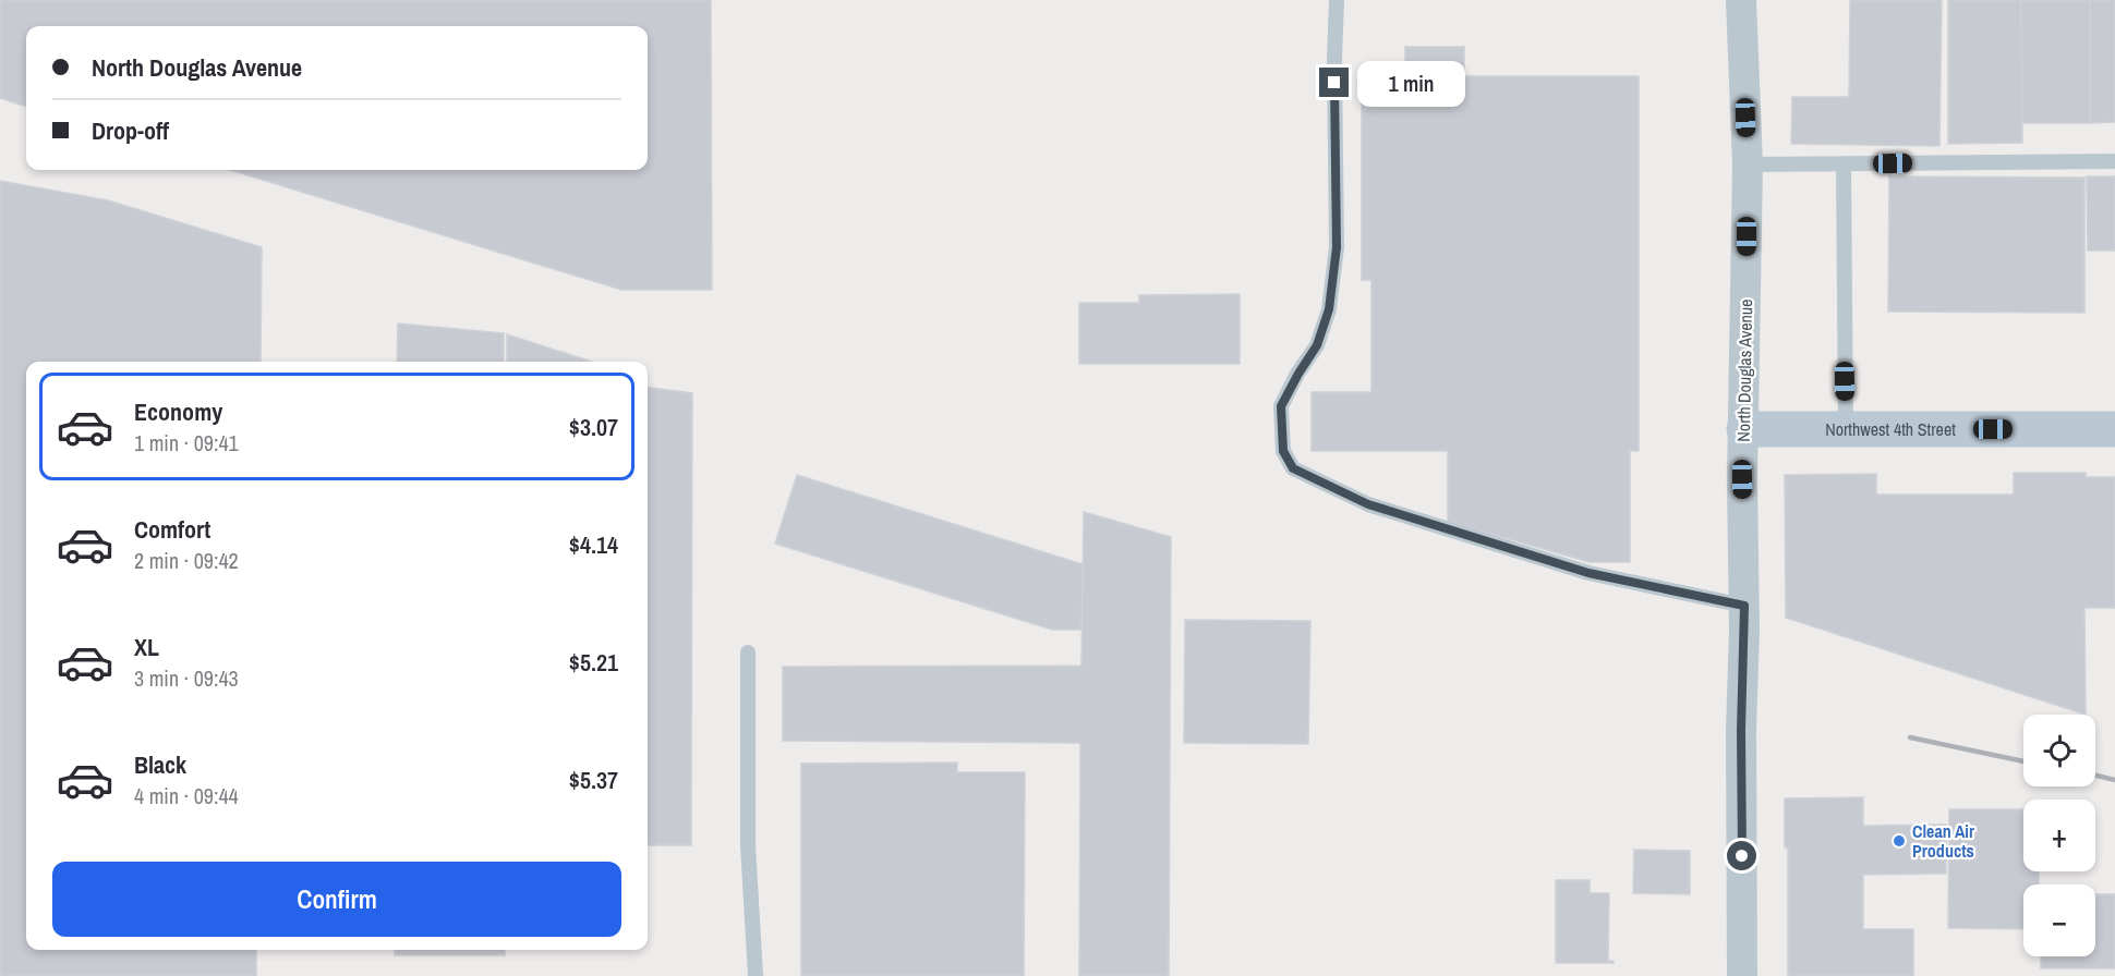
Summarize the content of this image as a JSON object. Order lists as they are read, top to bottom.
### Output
{
  "streets": {
    "street": ["North Douglas Avenue", "Northwest 4th Street"]
  },
  "crossings": [
    ["North Douglas Avenue", "Northwest 4th Street"]
  ],
  "places": ["Clean Air Products"],
  "page": {
    "banner": ["North Douglas Avenue", "Drop-off"],
    "bubble": "1 min",
    "list": [
      {
        "name": "Economy",
        "note": "1 min · 09:41",
        "value": "$3.07"
      },
      {
        "name": "Comfort",
        "note": "2 min · 09:42",
        "value": "$4.14"
      },
      {
        "name": "XL",
        "note": "3 min · 09:43",
        "value": "$5.21"
      },
      {
        "name": "Black",
        "note": "4 min · 09:44",
        "value": "$5.37"
      }
    ],
    "map_buttons": ["+", "−"],
    "buttons": "Confirm"
  }
}
